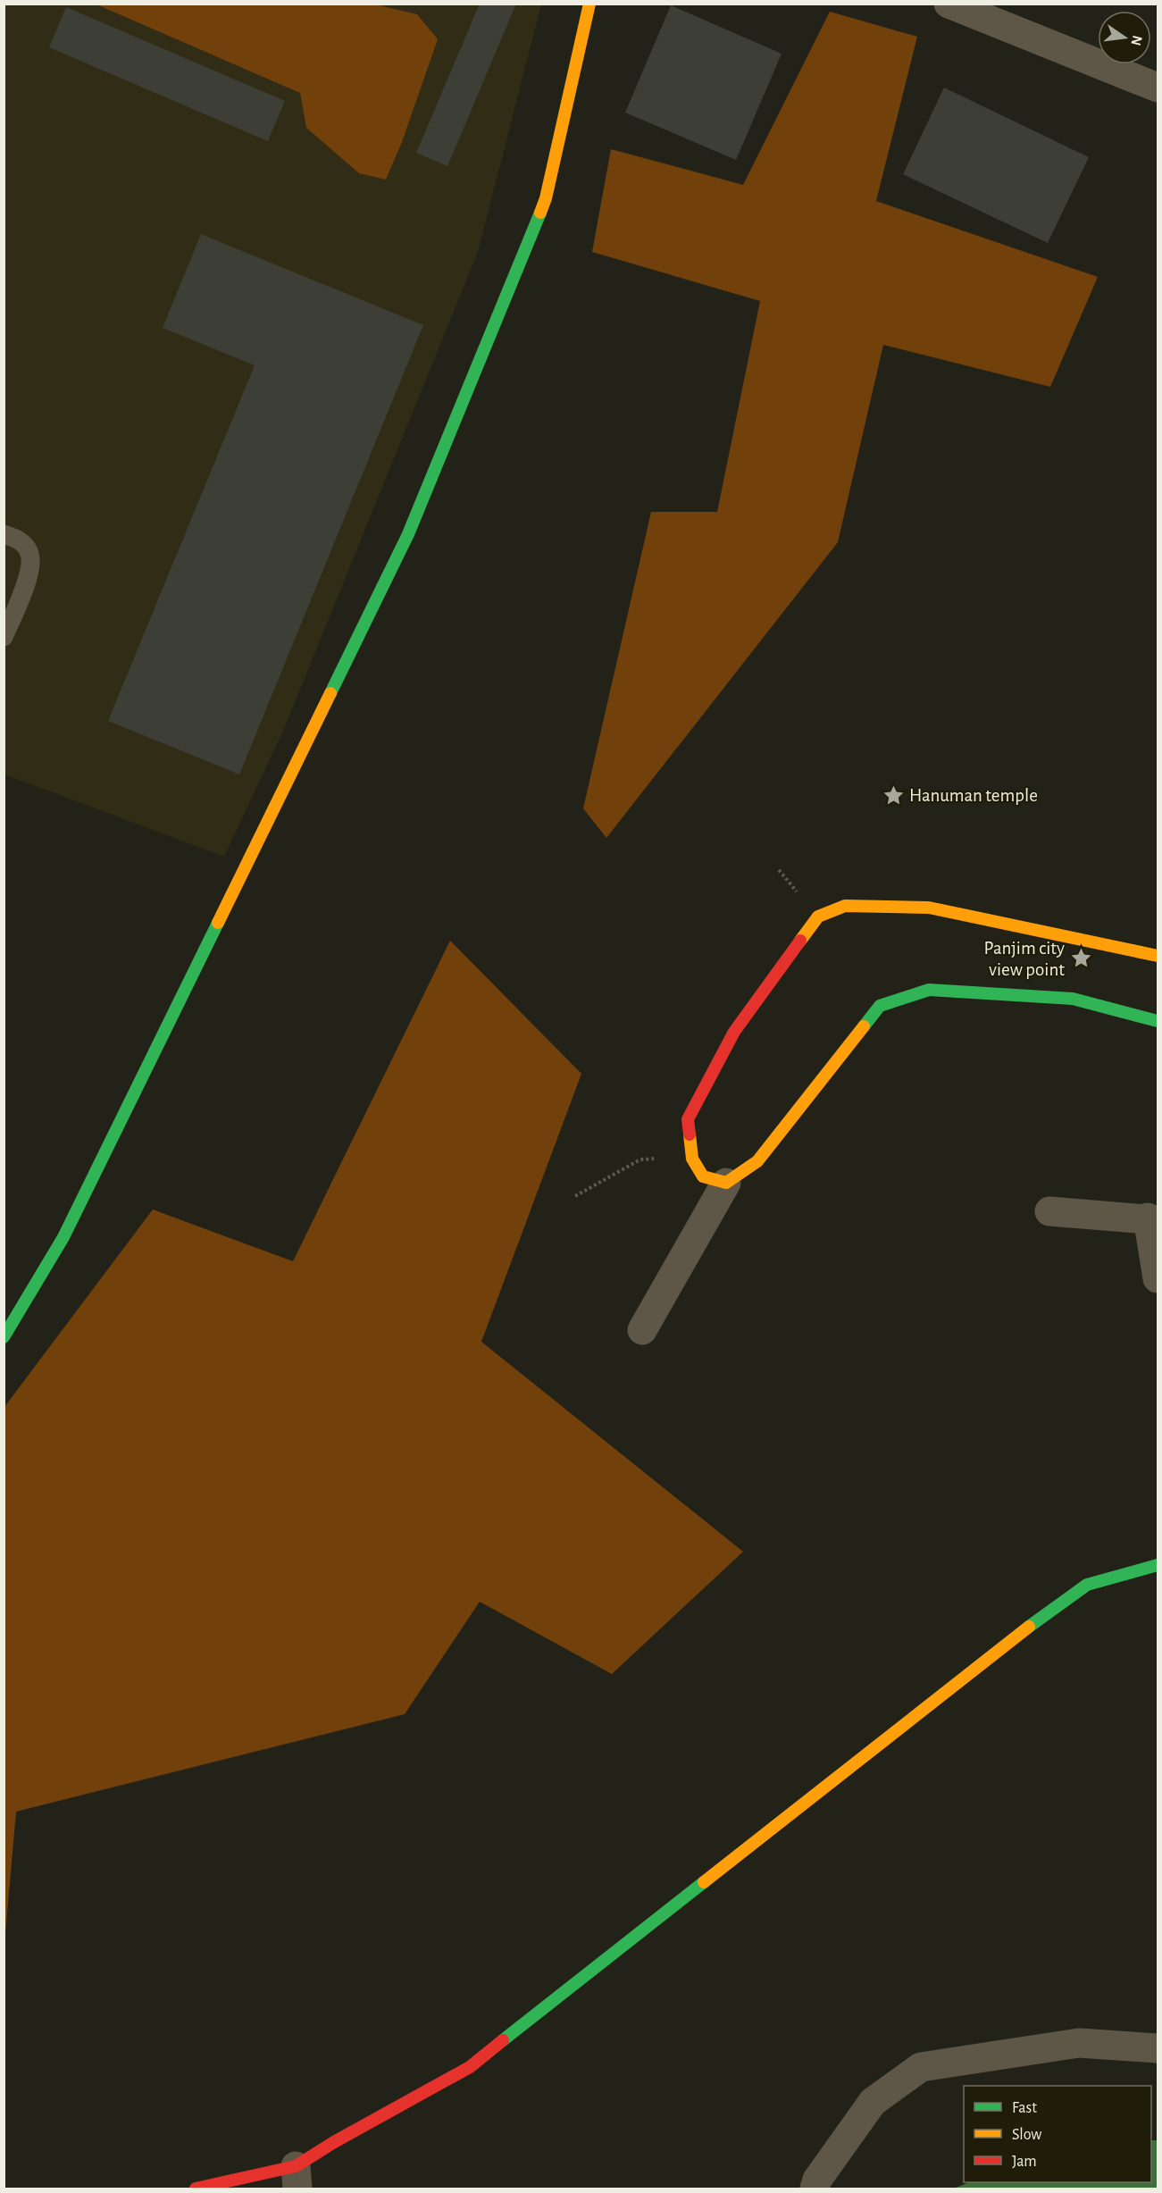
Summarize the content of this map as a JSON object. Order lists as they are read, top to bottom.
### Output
{
  "places": {
    "place": ["Hanuman temple", "Panjim city view point"]
  },
  "legend": ["Fast", "Slow", "Jam"],
  "north": "right"
}
